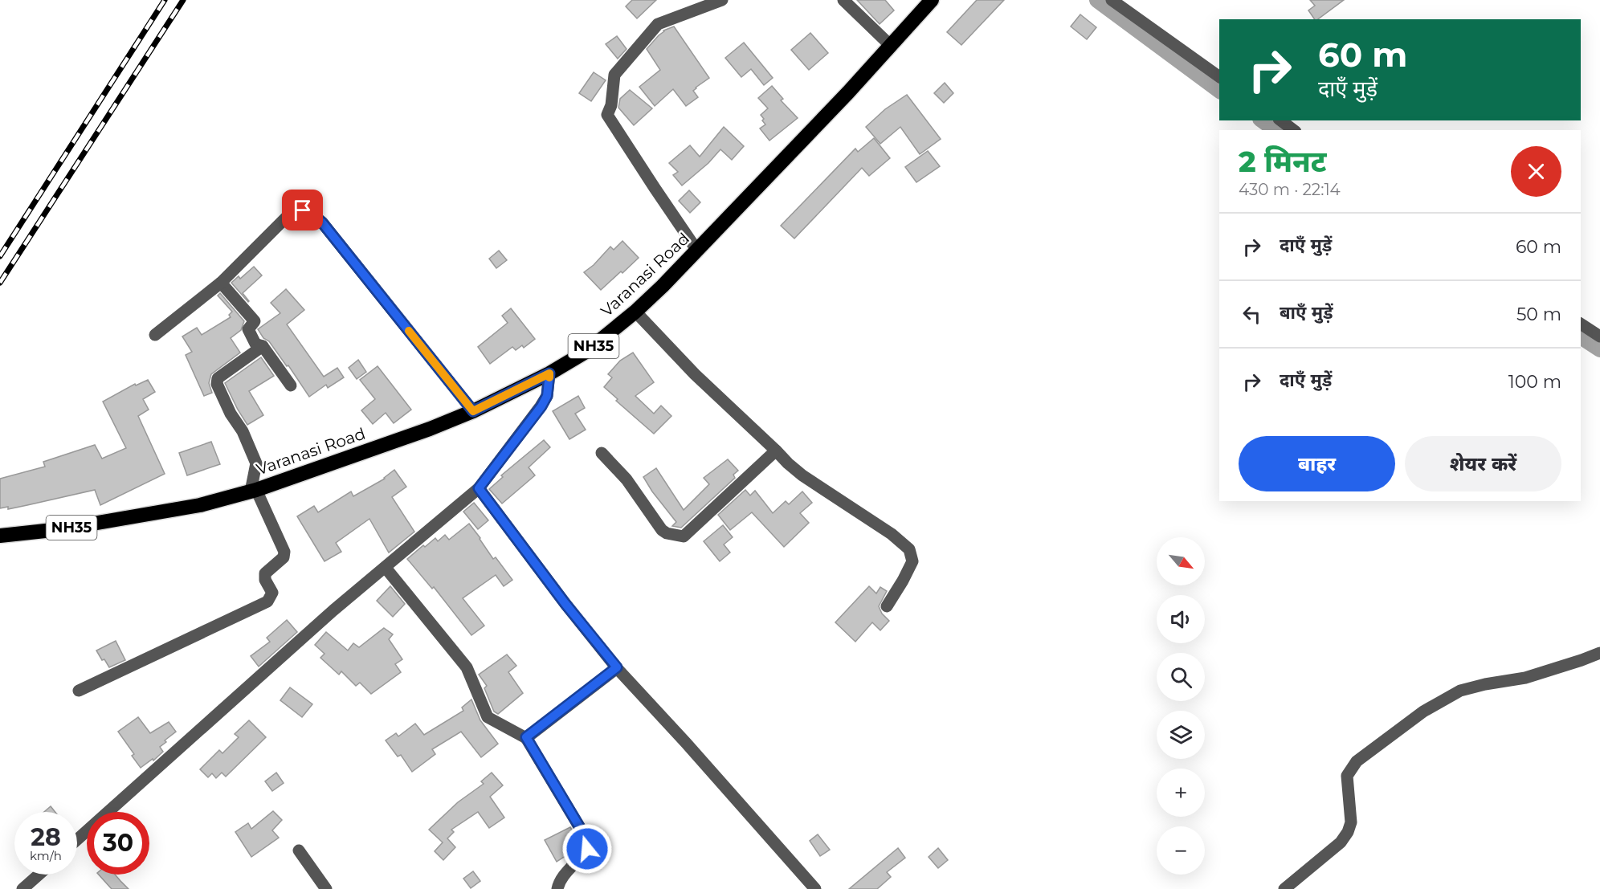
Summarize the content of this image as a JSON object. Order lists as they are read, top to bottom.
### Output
{
  "streets": {
    "highway": ["Varanasi Road", "NH35"]
  },
  "north": "bottom right",
  "page": {
    "turn": ["60 m", "दाएँ मुड़ें"],
    "heading": ["2 मिनट", "430 m · 22:14"],
    "list": [
      {
        "name": "दाएँ मुड़ें",
        "value": "60 m"
      },
      {
        "name": "बाएँ मुड़ें",
        "value": "50 m"
      },
      {
        "name": "दाएँ मुड़ें",
        "value": "100 m"
      }
    ],
    "buttons": ["बाहर", "शेयर करें"],
    "map_buttons": ["+", "−"],
    "speed": "28 km/h",
    "limit": "30"
  }
}
